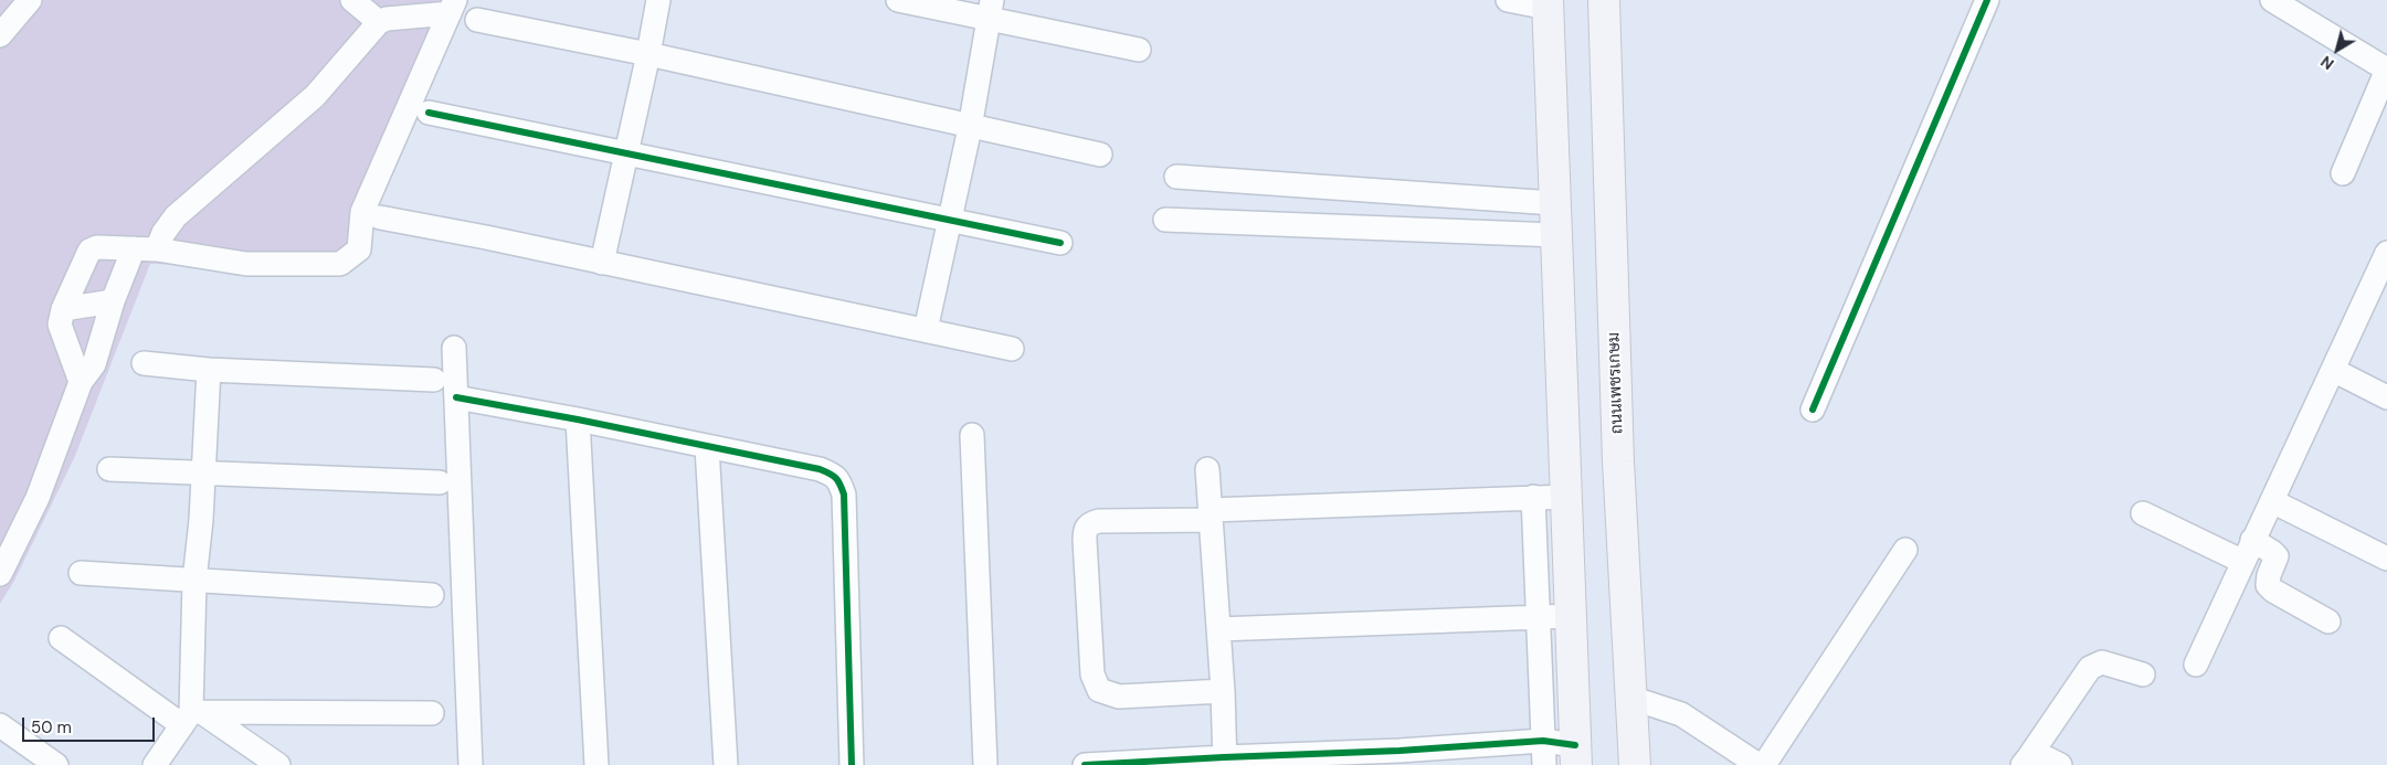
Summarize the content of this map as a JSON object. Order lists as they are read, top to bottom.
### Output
{
  "streets": {
    "main road": ["ถนนเพชรเกษม"]
  },
  "scale_bar": "50 m",
  "north": "bottom left"
}
